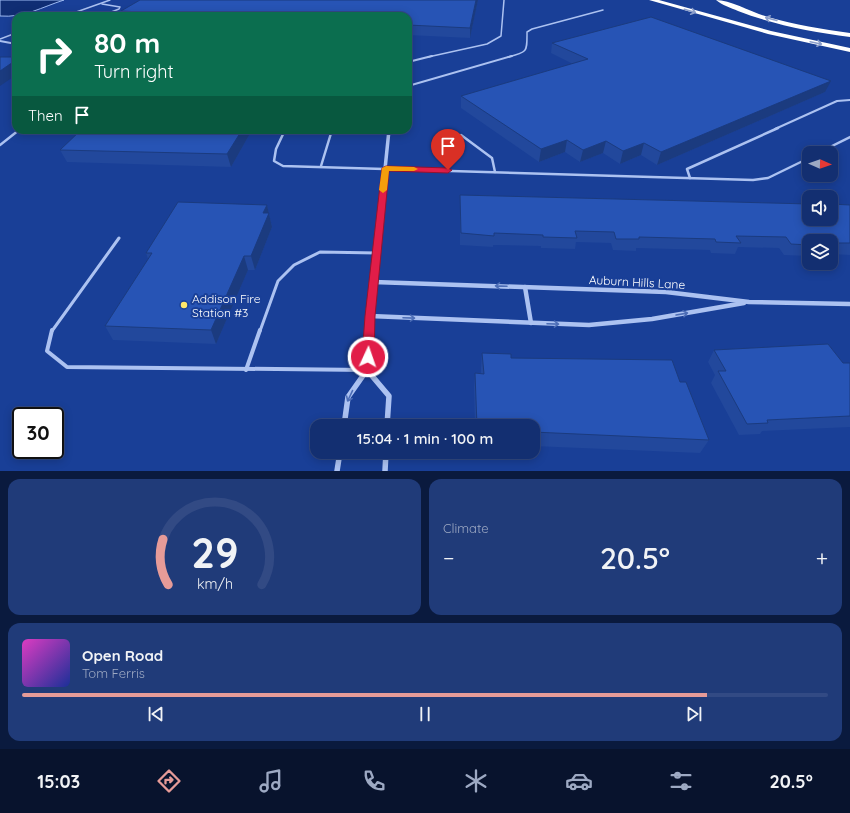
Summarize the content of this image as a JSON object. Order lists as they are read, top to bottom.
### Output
{
  "streets": {
    "street": ["Auburn Hills Lane"]
  },
  "places": ["Addison Fire Station #3"],
  "north": "right",
  "page": {
    "turn": ["80 m", "Turn right"],
    "then": "Then",
    "limit": "30",
    "trip": "15:04 · 1 min · 100 m",
    "tile": "Climate",
    "heat": ["−", "20.5°", "+"],
    "song": ["Open Road", "Tom Ferris"],
    "tabs": ["15:03", "20.5°"],
    "gauge": ["29", "km/h"]
  }
}
